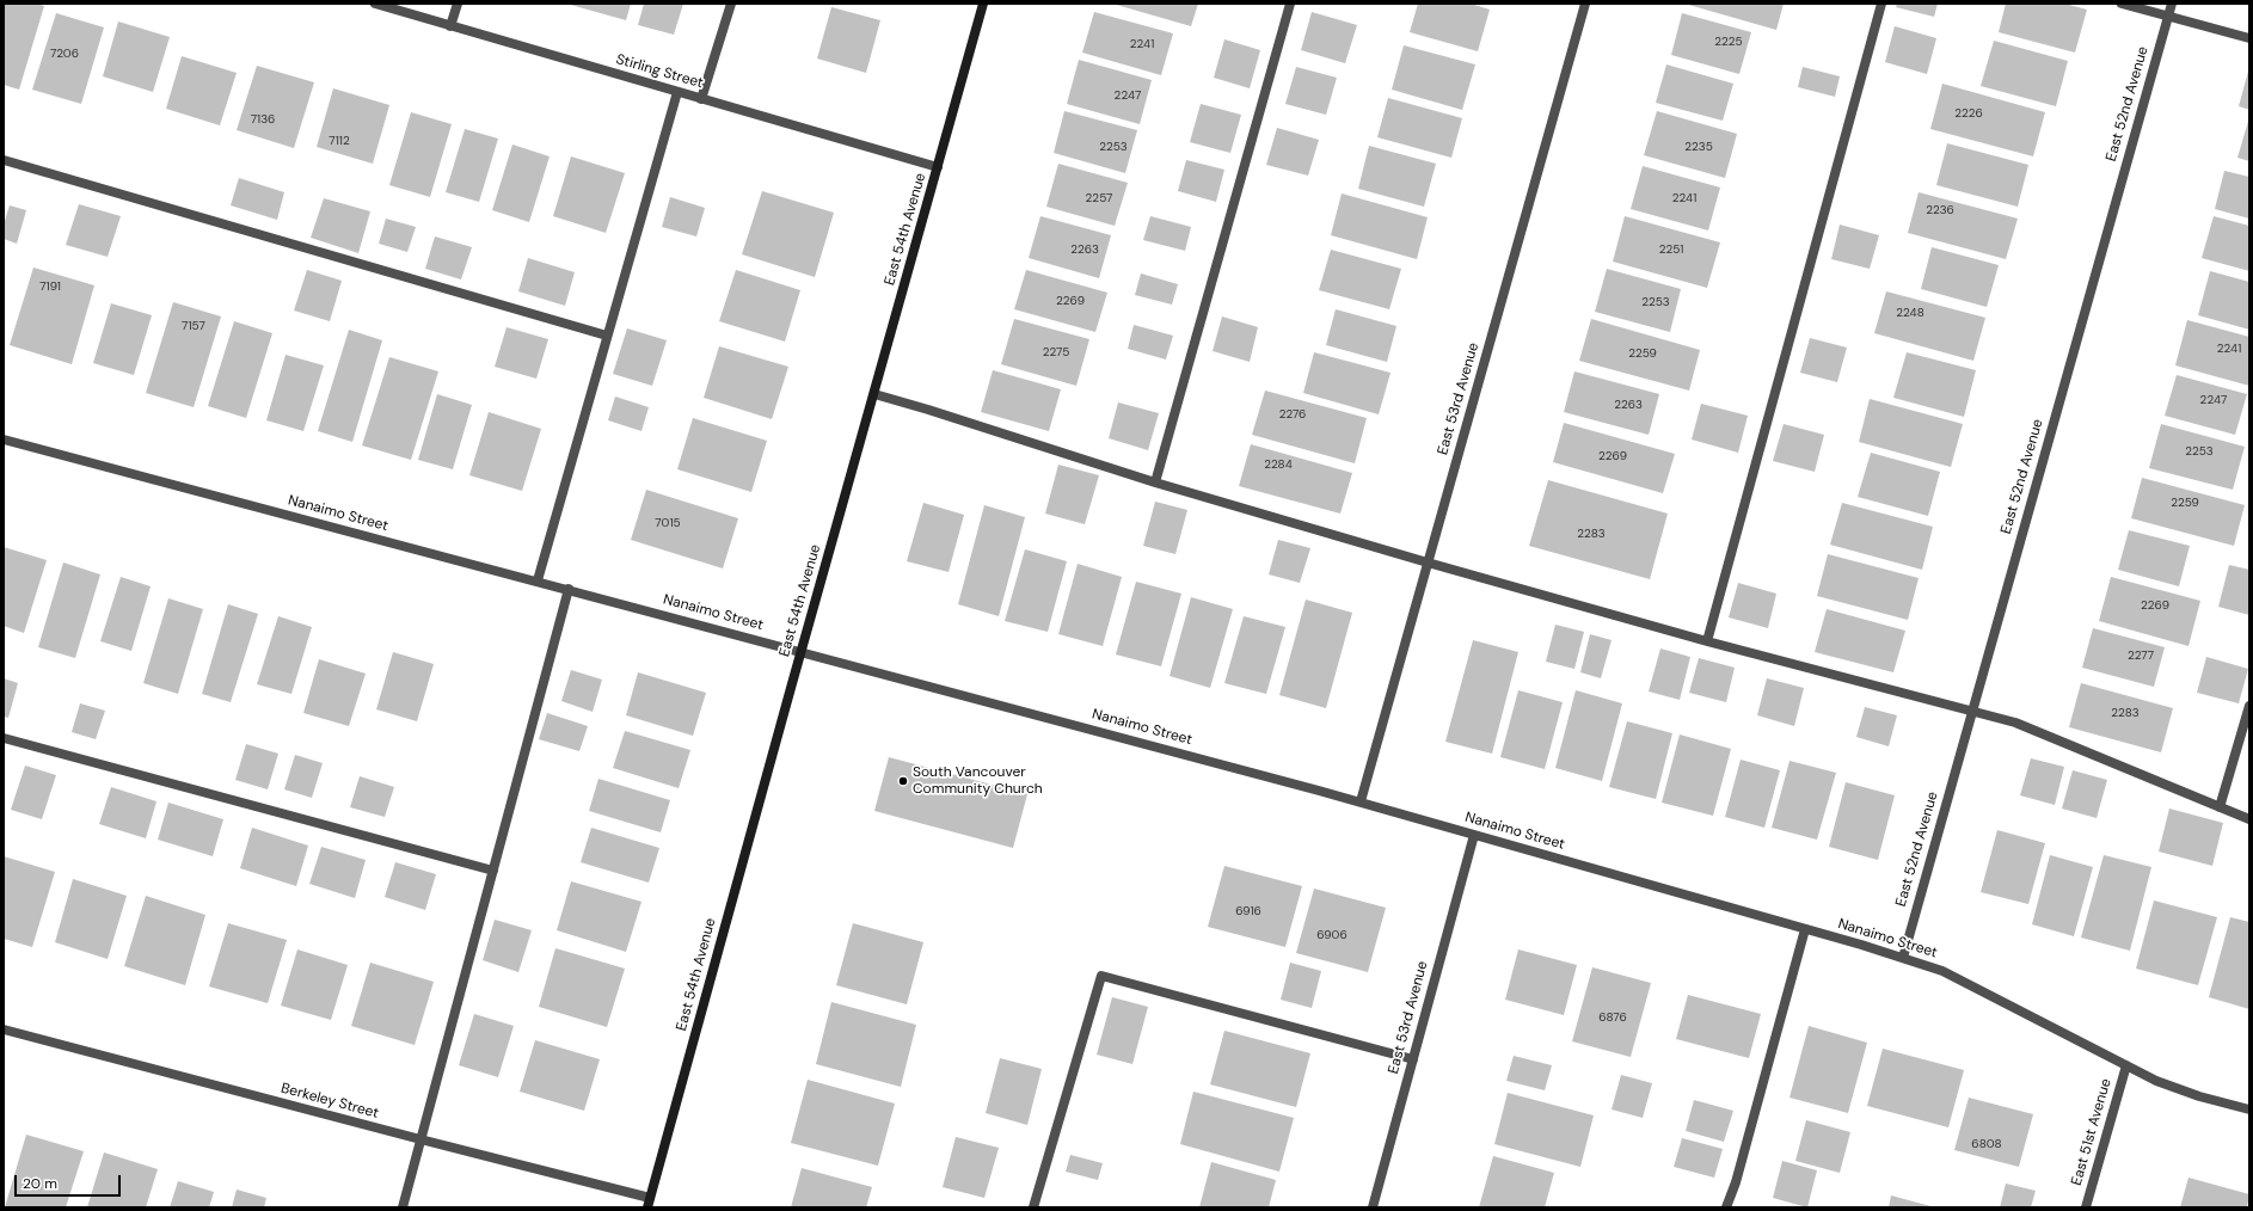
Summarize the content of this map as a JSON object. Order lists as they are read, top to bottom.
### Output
{
  "streets": {
    "street": [
      "Stirling Street",
      "East 52nd Avenue",
      "East 54th Avenue",
      "East 53rd Avenue",
      "Nanaimo Street",
      "Berkeley Street",
      "East 51st Avenue"
    ]
  },
  "crossings": [
    ["Stirling Street", "East 54th Avenue"],
    ["East 52nd Avenue", "Nanaimo Street"],
    ["East 54th Avenue", "Nanaimo Street"],
    ["East 54th Avenue", "Berkeley Street"],
    ["East 53rd Avenue", "Nanaimo Street"],
    ["Nanaimo Street", "East 51st Avenue"]
  ],
  "places": ["South Vancouver Community Church"],
  "house_numbers": [
    "2225",
    "2241",
    "7206",
    "2247",
    "2226",
    "7136",
    "7112",
    "2253",
    "2235",
    "2257",
    "2241",
    "2236",
    "2263",
    "2251",
    "7191",
    "2269",
    "2253",
    "2248",
    "7157",
    "2241",
    "2275",
    "2259",
    "2247",
    "2263",
    "2276",
    "2253",
    "2269",
    "2284",
    "2259",
    "7015",
    "2283",
    "2269",
    "2277",
    "2283",
    "6916",
    "6906",
    "6876",
    "6808"
  ],
  "scale_bar": "20 m"
}
